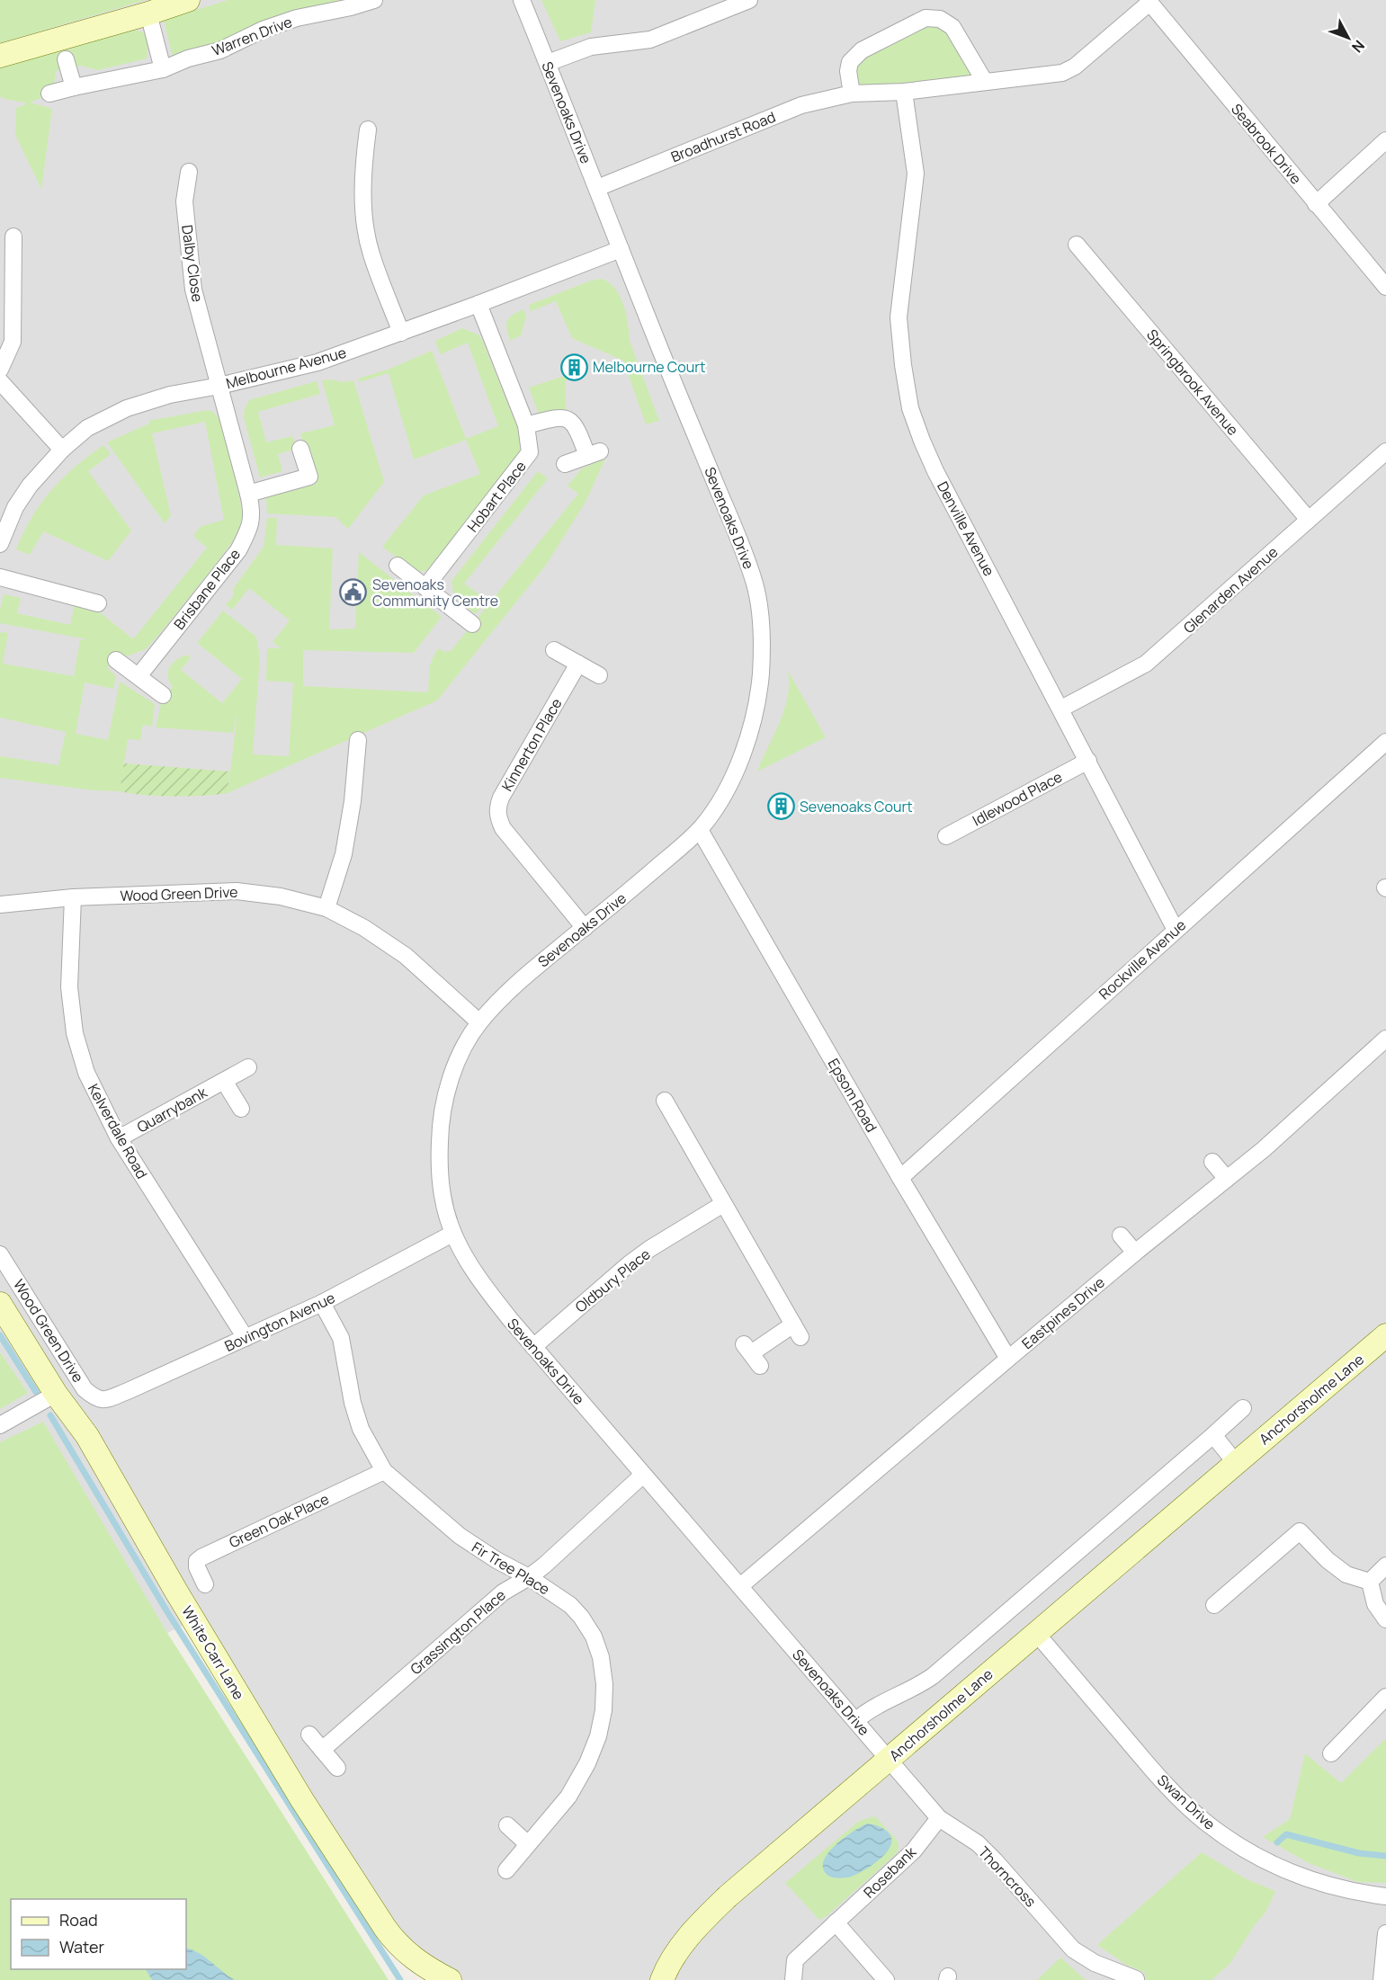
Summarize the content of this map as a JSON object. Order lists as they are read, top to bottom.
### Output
{
  "streets": {
    "street": [
      "Warren Drive",
      "Sevenoaks Drive",
      "Broadhurst Road",
      "Seabrook Drive",
      "Dalby Close",
      "Melbourne Avenue",
      "Springbrook Avenue",
      "Hobart Place",
      "Denville Avenue",
      "Brisbane Place",
      "Glenarden Avenue",
      "Kinnerton Place",
      "Idlewood Place",
      "Wood Green Drive",
      "Rockville Avenue",
      "Epsom Road",
      "Quarrybank",
      "Kelverdale Road",
      "Oldbury Place",
      "Eastpines Drive",
      "Bovington Avenue",
      "Anchorsholme Lane",
      "Green Oak Place",
      "Fir Tree Place",
      "Grassington Place",
      "White Carr Lane",
      "Swan Drive",
      "Rosebank",
      "Thorncross"
    ]
  },
  "crossings": [
    ["Sevenoaks Drive", "Broadhurst Road"],
    ["Sevenoaks Drive", "Melbourne Avenue"],
    ["Sevenoaks Drive", "Kinnerton Place"],
    ["Sevenoaks Drive", "Wood Green Drive"],
    ["Sevenoaks Drive", "Epsom Road"],
    ["Sevenoaks Drive", "Oldbury Place"],
    ["Sevenoaks Drive", "Eastpines Drive"],
    ["Sevenoaks Drive", "Bovington Avenue"],
    ["Sevenoaks Drive", "Anchorsholme Lane"],
    ["Sevenoaks Drive", "Grassington Place"],
    ["Sevenoaks Drive", "Thorncross"],
    ["Broadhurst Road", "Seabrook Drive"],
    ["Broadhurst Road", "Denville Avenue"],
    ["Dalby Close", "Melbourne Avenue"],
    ["Dalby Close", "Brisbane Place"],
    ["Melbourne Avenue", "Hobart Place"],
    ["Melbourne Avenue", "Brisbane Place"],
    ["Springbrook Avenue", "Glenarden Avenue"],
    ["Denville Avenue", "Glenarden Avenue"],
    ["Denville Avenue", "Idlewood Place"],
    ["Denville Avenue", "Rockville Avenue"],
    ["Wood Green Drive", "Kelverdale Road"],
    ["Wood Green Drive", "Bovington Avenue"],
    ["Rockville Avenue", "Epsom Road"],
    ["Epsom Road", "Eastpines Drive"],
    ["Quarrybank", "Kelverdale Road"],
    ["Kelverdale Road", "Bovington Avenue"],
    ["Bovington Avenue", "Fir Tree Place"],
    ["Anchorsholme Lane", "Swan Drive"],
    ["Anchorsholme Lane", "Thorncross"],
    ["Green Oak Place", "Fir Tree Place"],
    ["Fir Tree Place", "Grassington Place"],
    ["Rosebank", "Thorncross"]
  ],
  "places": {
    "building": ["Melbourne Court", "Sevenoaks Court"],
    "public building": ["Sevenoaks Community Centre"]
  },
  "legend": ["Road", "Water"],
  "north": "bottom right"
}
